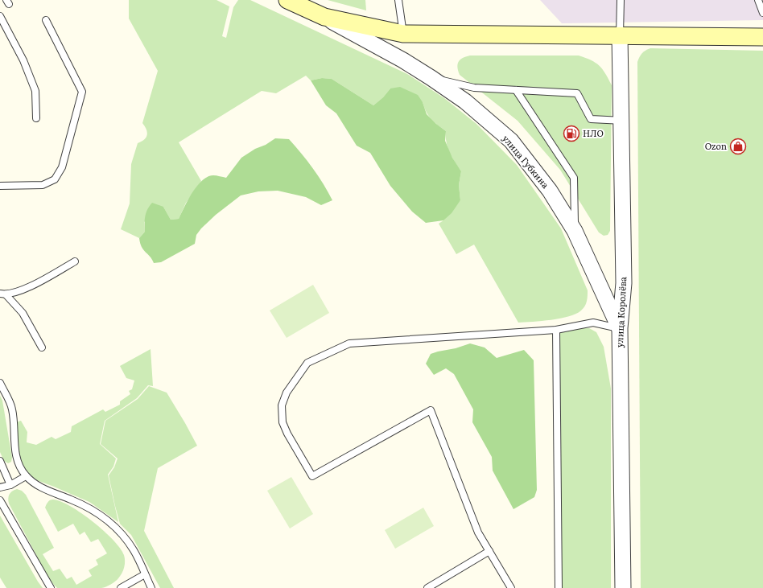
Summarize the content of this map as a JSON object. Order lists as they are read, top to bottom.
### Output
{
  "streets": {
    "main road": ["улица Губкина"],
    "street": ["улица Королёва"]
  },
  "crossings": [
    ["улица Губкина", "улица Королёва"]
  ],
  "places": {
    "fuel station": ["НЛО"],
    "shop": ["Ozon"]
  }
}
